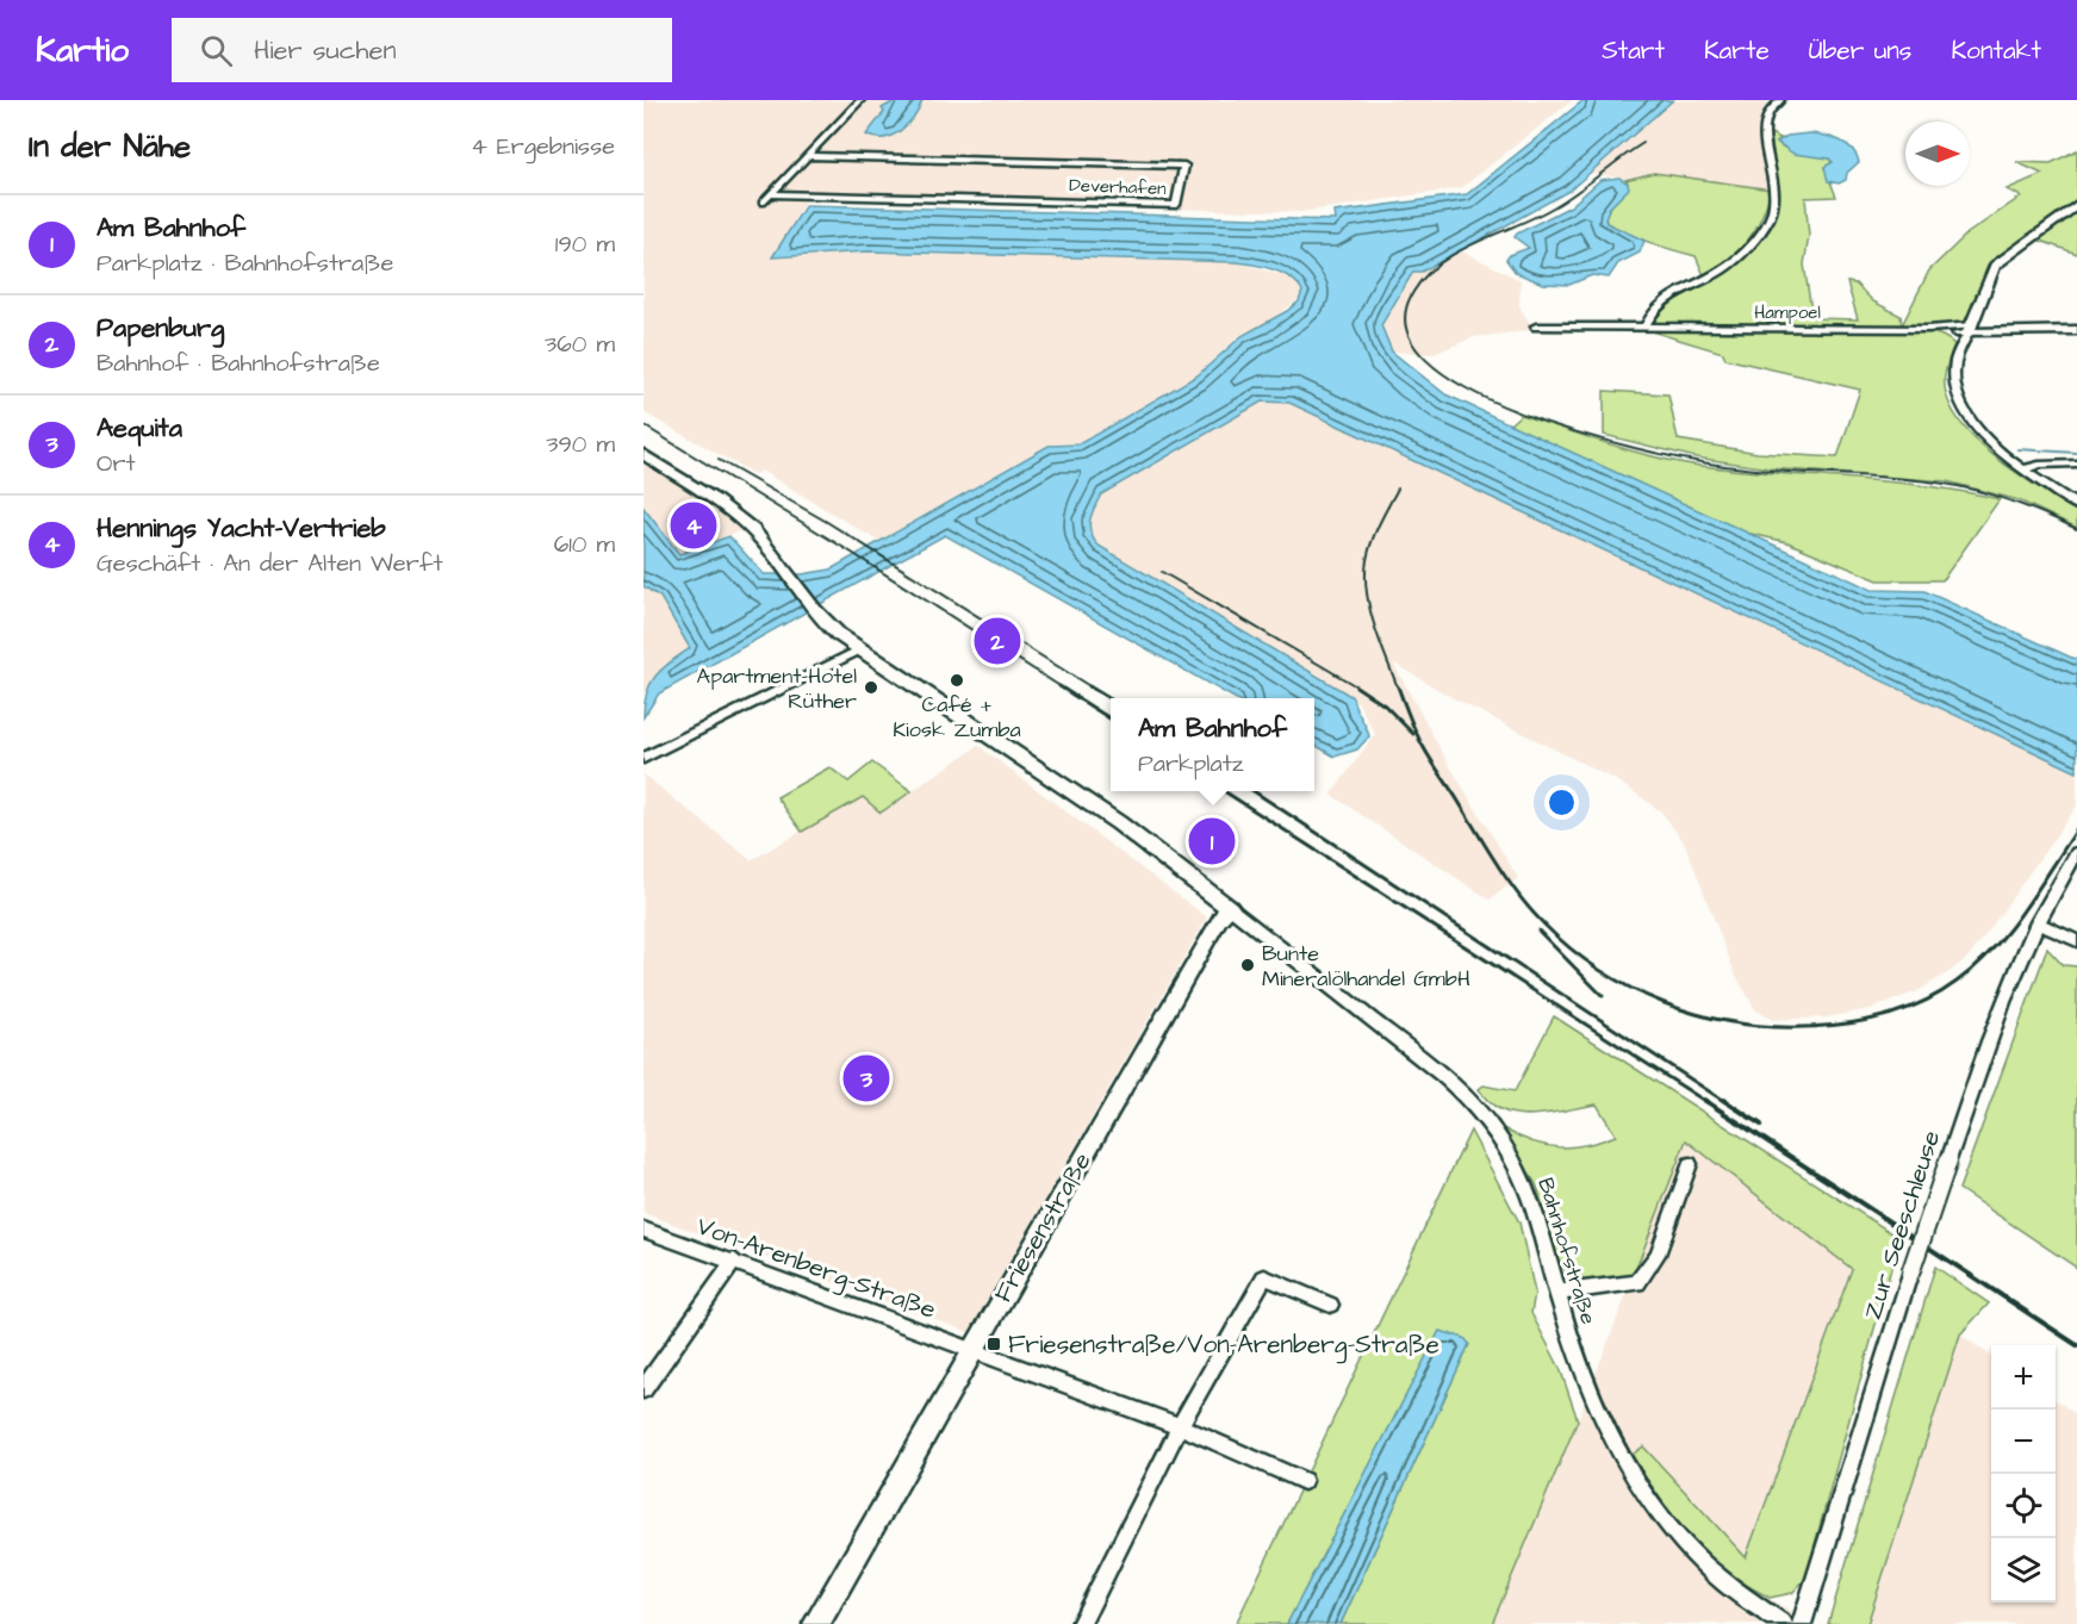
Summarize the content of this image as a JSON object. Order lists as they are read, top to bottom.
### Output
{
  "streets": {
    "street": [
      "Deverhafen",
      "Hampoel",
      "Zur Seeschleuse",
      "Friesenstraße",
      "Bahnhofstraße",
      "Von-Arenberg-Straße"
    ]
  },
  "crossings": [
    ["Friesenstraße", "Bahnhofstraße"],
    ["Friesenstraße", "Von-Arenberg-Straße"]
  ],
  "places": {
    "other": ["Café + Kiosk Zumba", "Apartment-Hotel Rüther", "Bunte Mineralölhandel GmbH"],
    "transit": ["Friesenstraße/Von-Arenberg-Straße"]
  },
  "north": "right",
  "page": {
    "header": "Kartio",
    "search": "Hier suchen",
    "nav": [
      "Start",
      "Karte",
      "Über uns",
      "Kontakt"
    ],
    "heading": ["In der Nähe", "4 Ergebnisse"],
    "list": [
      {
        "mark": "1",
        "name": "Am Bahnhof",
        "note": "Parkplatz · Bahnhofstraße",
        "value": "190 m"
      },
      {
        "mark": "2",
        "name": "Papenburg",
        "note": "Bahnhof · Bahnhofstraße",
        "value": "360 m"
      },
      {
        "mark": "3",
        "name": "Aequita",
        "note": "Ort",
        "value": "390 m"
      },
      {
        "mark": "4",
        "name": "Hennings Yacht-Vertrieb",
        "note": "Geschäft · An der Alten Werft",
        "value": "610 m"
      }
    ],
    "pins": [
      "4",
      "2",
      "1",
      "3"
    ],
    "popup": ["Am Bahnhof", "Parkplatz"],
    "map_buttons": ["+", "−"]
  }
}
